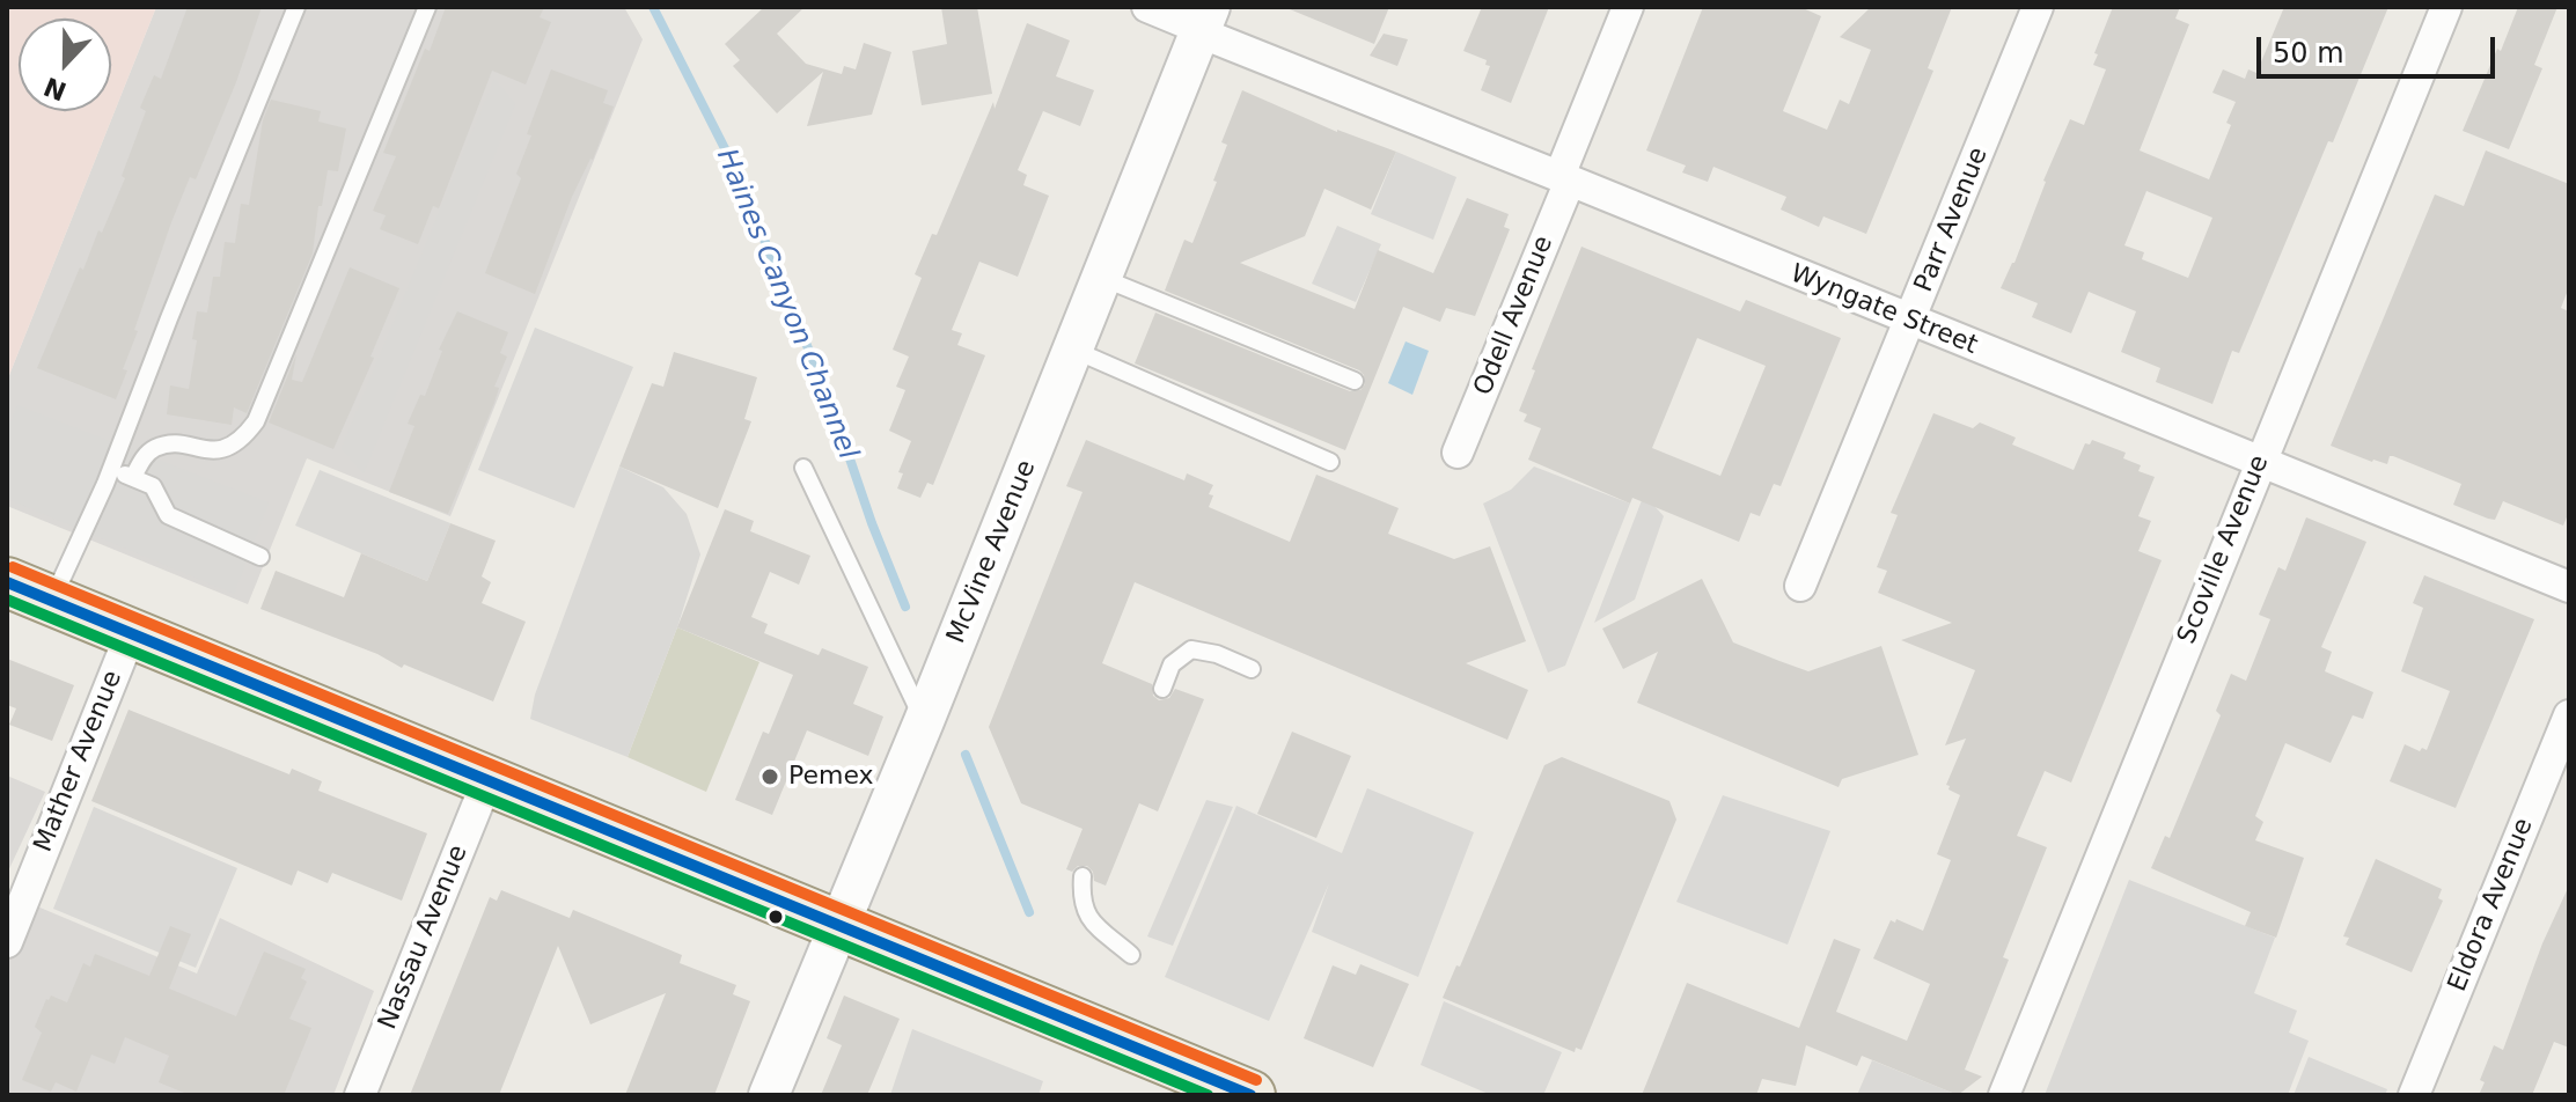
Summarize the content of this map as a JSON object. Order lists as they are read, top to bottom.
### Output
{
  "streets": {
    "street": [
      "Parr Avenue",
      "Wyngate Street",
      "Odell Avenue",
      "Scoville Avenue",
      "McVine Avenue",
      "Mather Avenue",
      "Eldora Avenue",
      "Nassau Avenue"
    ]
  },
  "crossings": [
    ["Parr Avenue", "Wyngate Street"],
    ["Wyngate Street", "Odell Avenue"],
    ["Wyngate Street", "Scoville Avenue"],
    ["Wyngate Street", "McVine Avenue"]
  ],
  "water": ["Haines Canyon Channel"],
  "places": ["Pemex"],
  "scale_bar": "50 m",
  "north": "bottom"
}
